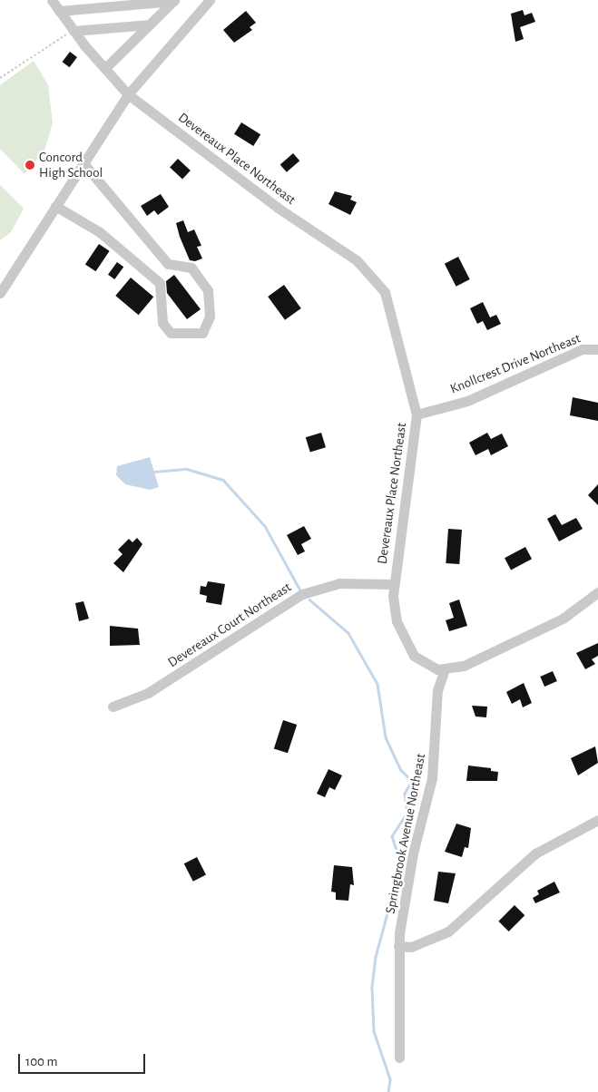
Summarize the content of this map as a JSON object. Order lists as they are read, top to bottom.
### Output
{
  "streets": {
    "street": [
      "Devereaux Place Northeast",
      "Knollcrest Drive Northeast",
      "Devereaux Court Northeast",
      "Springbrook Avenue Northeast"
    ]
  },
  "crossings": [
    ["Devereaux Place Northeast", "Knollcrest Drive Northeast"],
    ["Devereaux Place Northeast", "Devereaux Court Northeast"],
    ["Devereaux Place Northeast", "Springbrook Avenue Northeast"]
  ],
  "places": ["Concord High School"],
  "scale_bar": "100 m"
}
